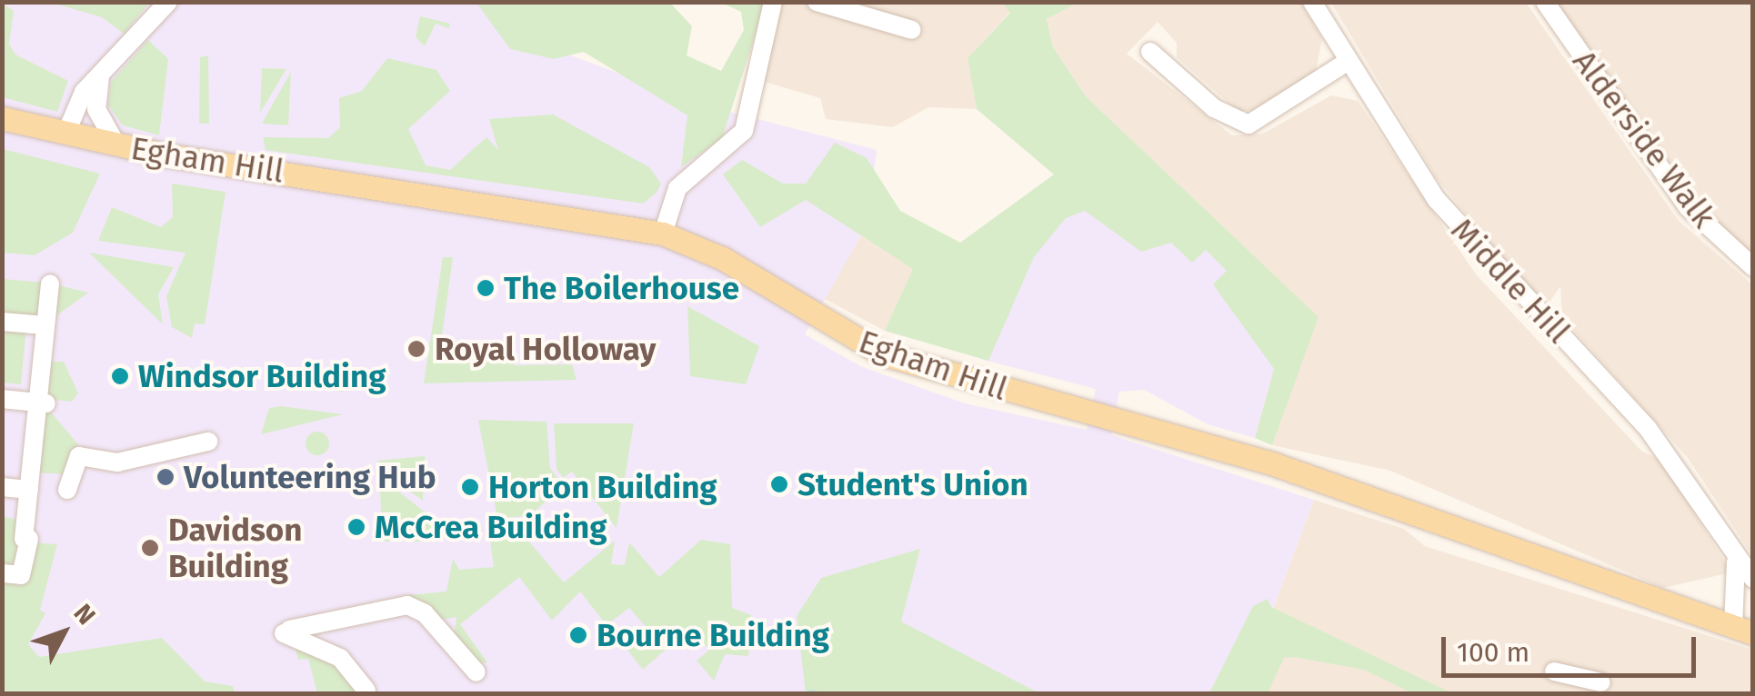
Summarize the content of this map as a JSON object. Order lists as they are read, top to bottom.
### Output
{
  "streets": {
    "main road": ["Egham Hill"],
    "street": ["Alderside Walk", "Middle Hill"]
  },
  "crossings": [
    ["Egham Hill", "Middle Hill"]
  ],
  "places": [
    "The Boilerhouse",
    "Royal Holloway",
    "Windsor Building",
    "Volunteering Hub",
    "Student's Union",
    "Horton Building",
    "McCrea Building",
    "Davidson Building",
    "Bourne Building"
  ],
  "scale_bar": "100 m",
  "north": "top right"
}
